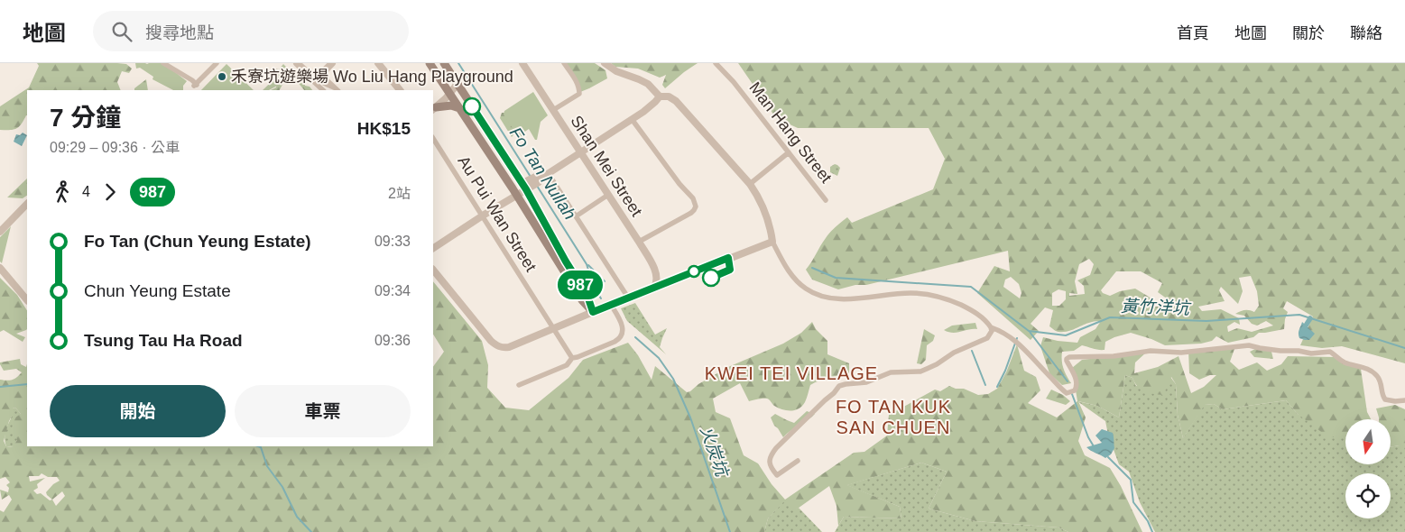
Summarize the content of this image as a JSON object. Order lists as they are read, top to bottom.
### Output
{
  "streets": {
    "street": ["Man Hang Street", "Shan Mei Street", "Au Pui Wan Street"]
  },
  "districts": ["KWEI TEI VILLAGE", "FO TAN KUK SAN CHUEN"],
  "water": ["Fo Tan Nullah", "黃竹洋坑", "火炭坑"],
  "places": ["禾寮坑遊樂場 Wo Liu Hang Playground"],
  "lines": ["bus line 987"],
  "north": "bottom",
  "page": {
    "header": "地圖",
    "search": "搜尋地點",
    "nav": [
      "首頁",
      "地圖",
      "關於",
      "聯絡"
    ],
    "on_map": "987",
    "heading": ["7 分鐘", "09:29 – 09:36 · 公車", "HK$15"],
    "legs": ["4", "987", "2站"],
    "list": [
      {
        "name": "Fo Tan (Chun Yeung Estate)",
        "value": "09:33"
      },
      {
        "name": "Chun Yeung Estate",
        "value": "09:34"
      },
      {
        "name": "Tsung Tau Ha Road",
        "value": "09:36"
      }
    ],
    "buttons": ["開始", "車票"]
  }
}
